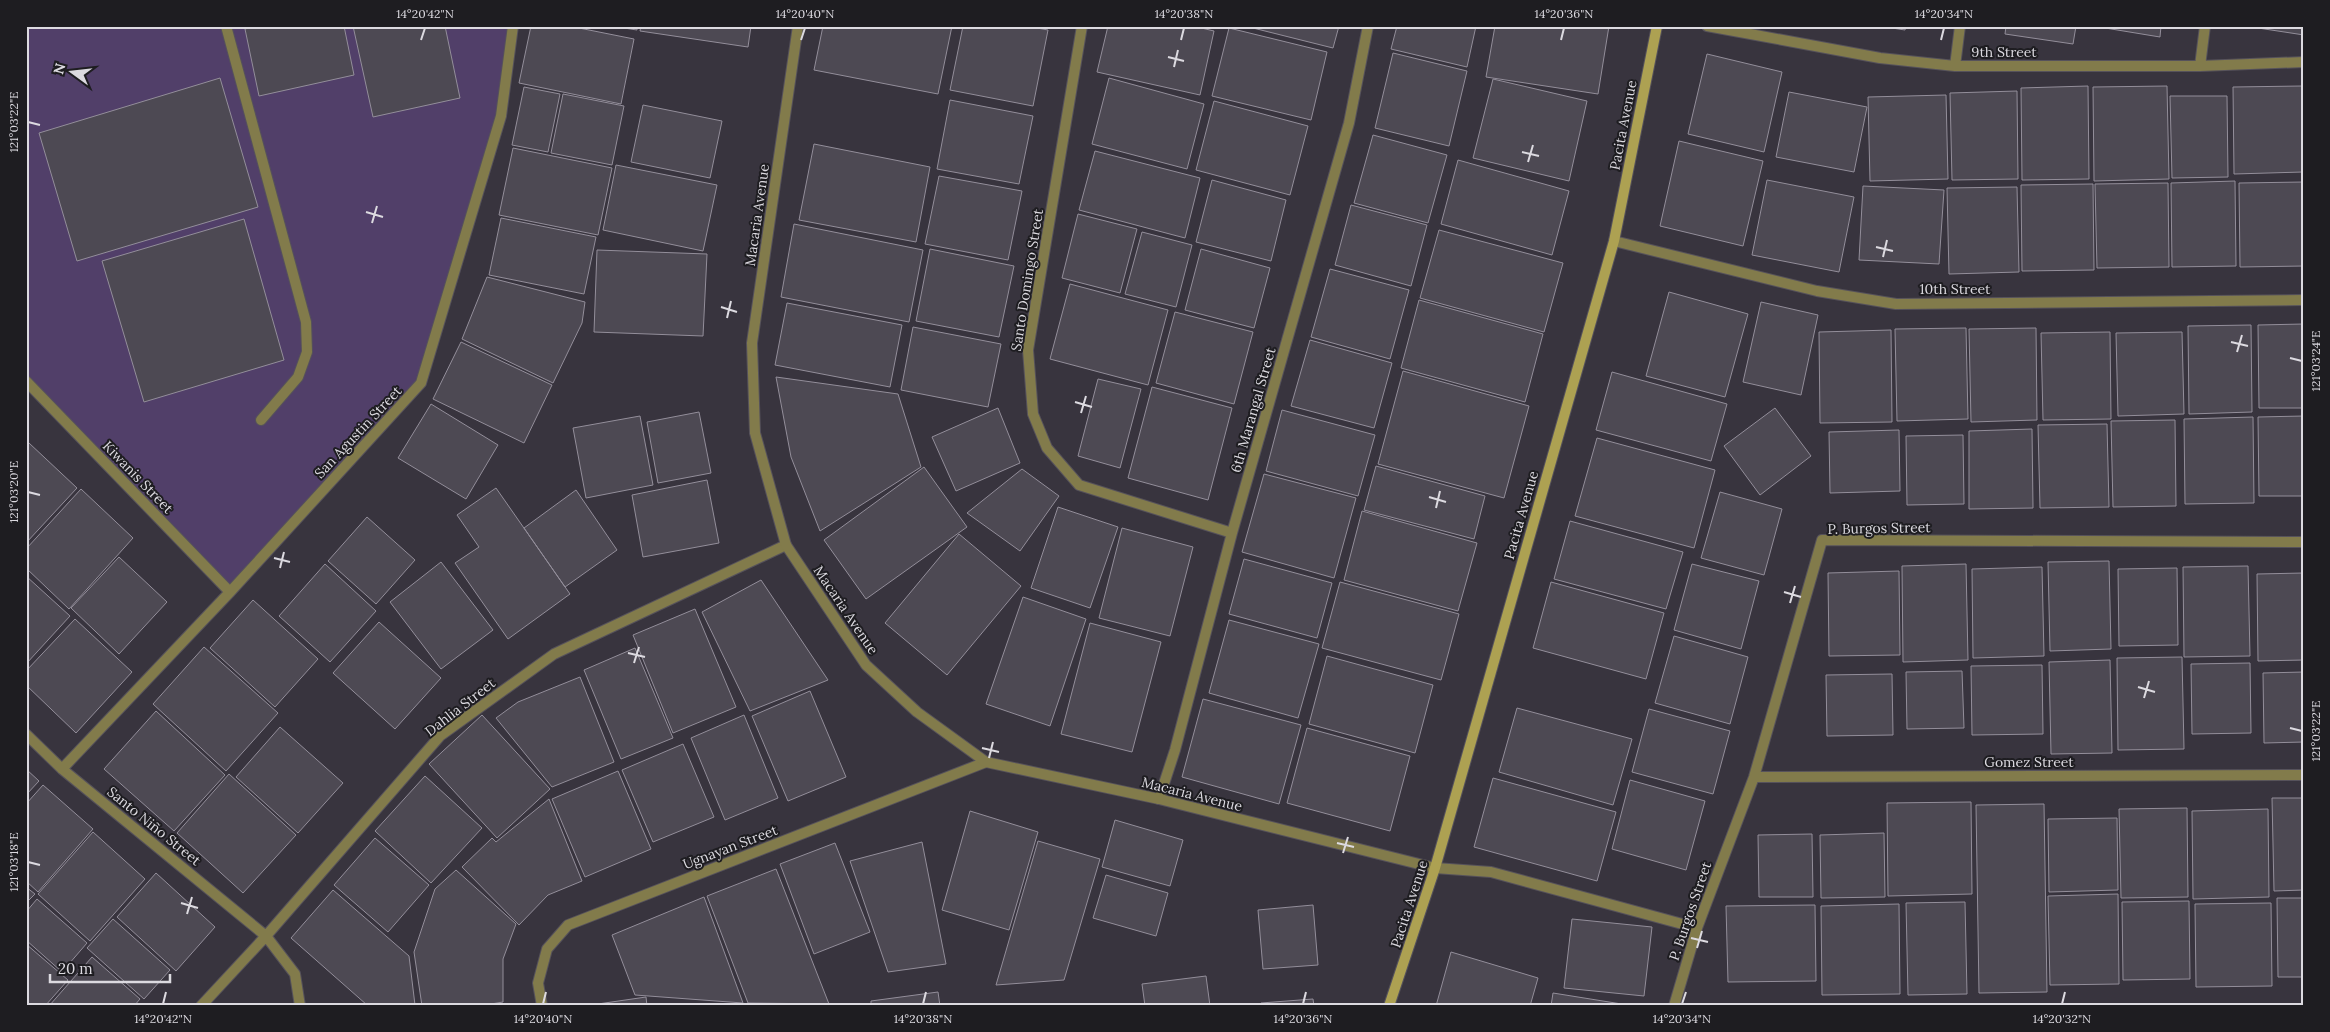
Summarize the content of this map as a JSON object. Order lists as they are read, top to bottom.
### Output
{
  "streets": {
    "main road": ["Pacita Avenue"],
    "street": [
      "9th Street",
      "Macaria Avenue",
      "Santo Domingo Street",
      "10th Street",
      "6th Marangal Street",
      "San Agustin Street",
      "Kiwanis Street",
      "P. Burgos Street",
      "Dahlia Street",
      "Gomez Street",
      "Santo Niño Street",
      "Ugnayan Street"
    ]
  },
  "crossings": [
    ["Pacita Avenue", "Macaria Avenue"],
    ["Pacita Avenue", "10th Street"],
    ["Macaria Avenue", "6th Marangal Street"],
    ["Macaria Avenue", "P. Burgos Street"],
    ["Macaria Avenue", "Dahlia Street"],
    ["Macaria Avenue", "Ugnayan Street"],
    ["Santo Domingo Street", "6th Marangal Street"],
    ["San Agustin Street", "Kiwanis Street"],
    ["San Agustin Street", "Santo Niño Street"],
    ["P. Burgos Street", "Gomez Street"],
    ["Dahlia Street", "Santo Niño Street"]
  ],
  "scale_bar": "20 m",
  "north": "left",
  "coordinates": [
    "14°20'42\"N",
    "14°20'40\"N",
    "14°20'38\"N",
    "14°20'36\"N",
    "14°20'34\"N",
    "121°03'22\"E",
    "121°03'24\"E",
    "121°03'20\"E",
    "121°03'18\"E",
    "14°20'32\"N"
  ]
}
